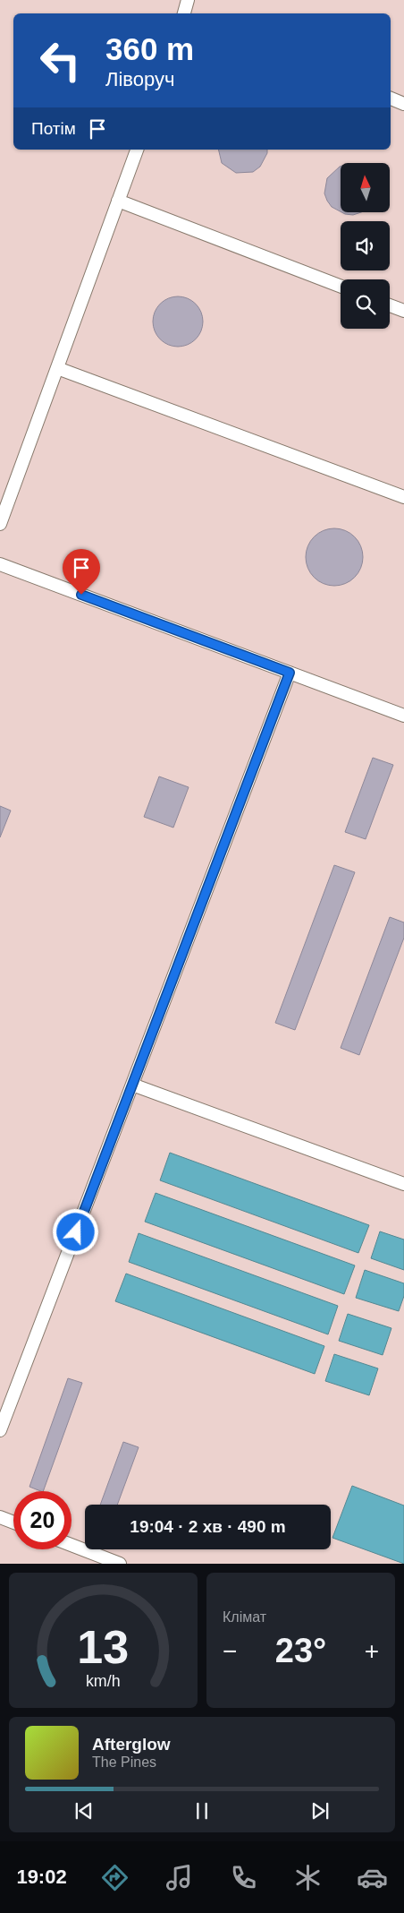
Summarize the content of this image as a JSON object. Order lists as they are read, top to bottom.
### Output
{
  "north": "top",
  "page": {
    "turn": ["360 m", "Ліворуч"],
    "then": "Потім",
    "limit": "20",
    "trip": "19:04 · 2 хв · 490 m",
    "tile": "Клімат",
    "heat": ["−", "23°", "+"],
    "song": ["Afterglow", "The Pines"],
    "tabs": "19:02",
    "gauge": ["13", "km/h"]
  }
}
